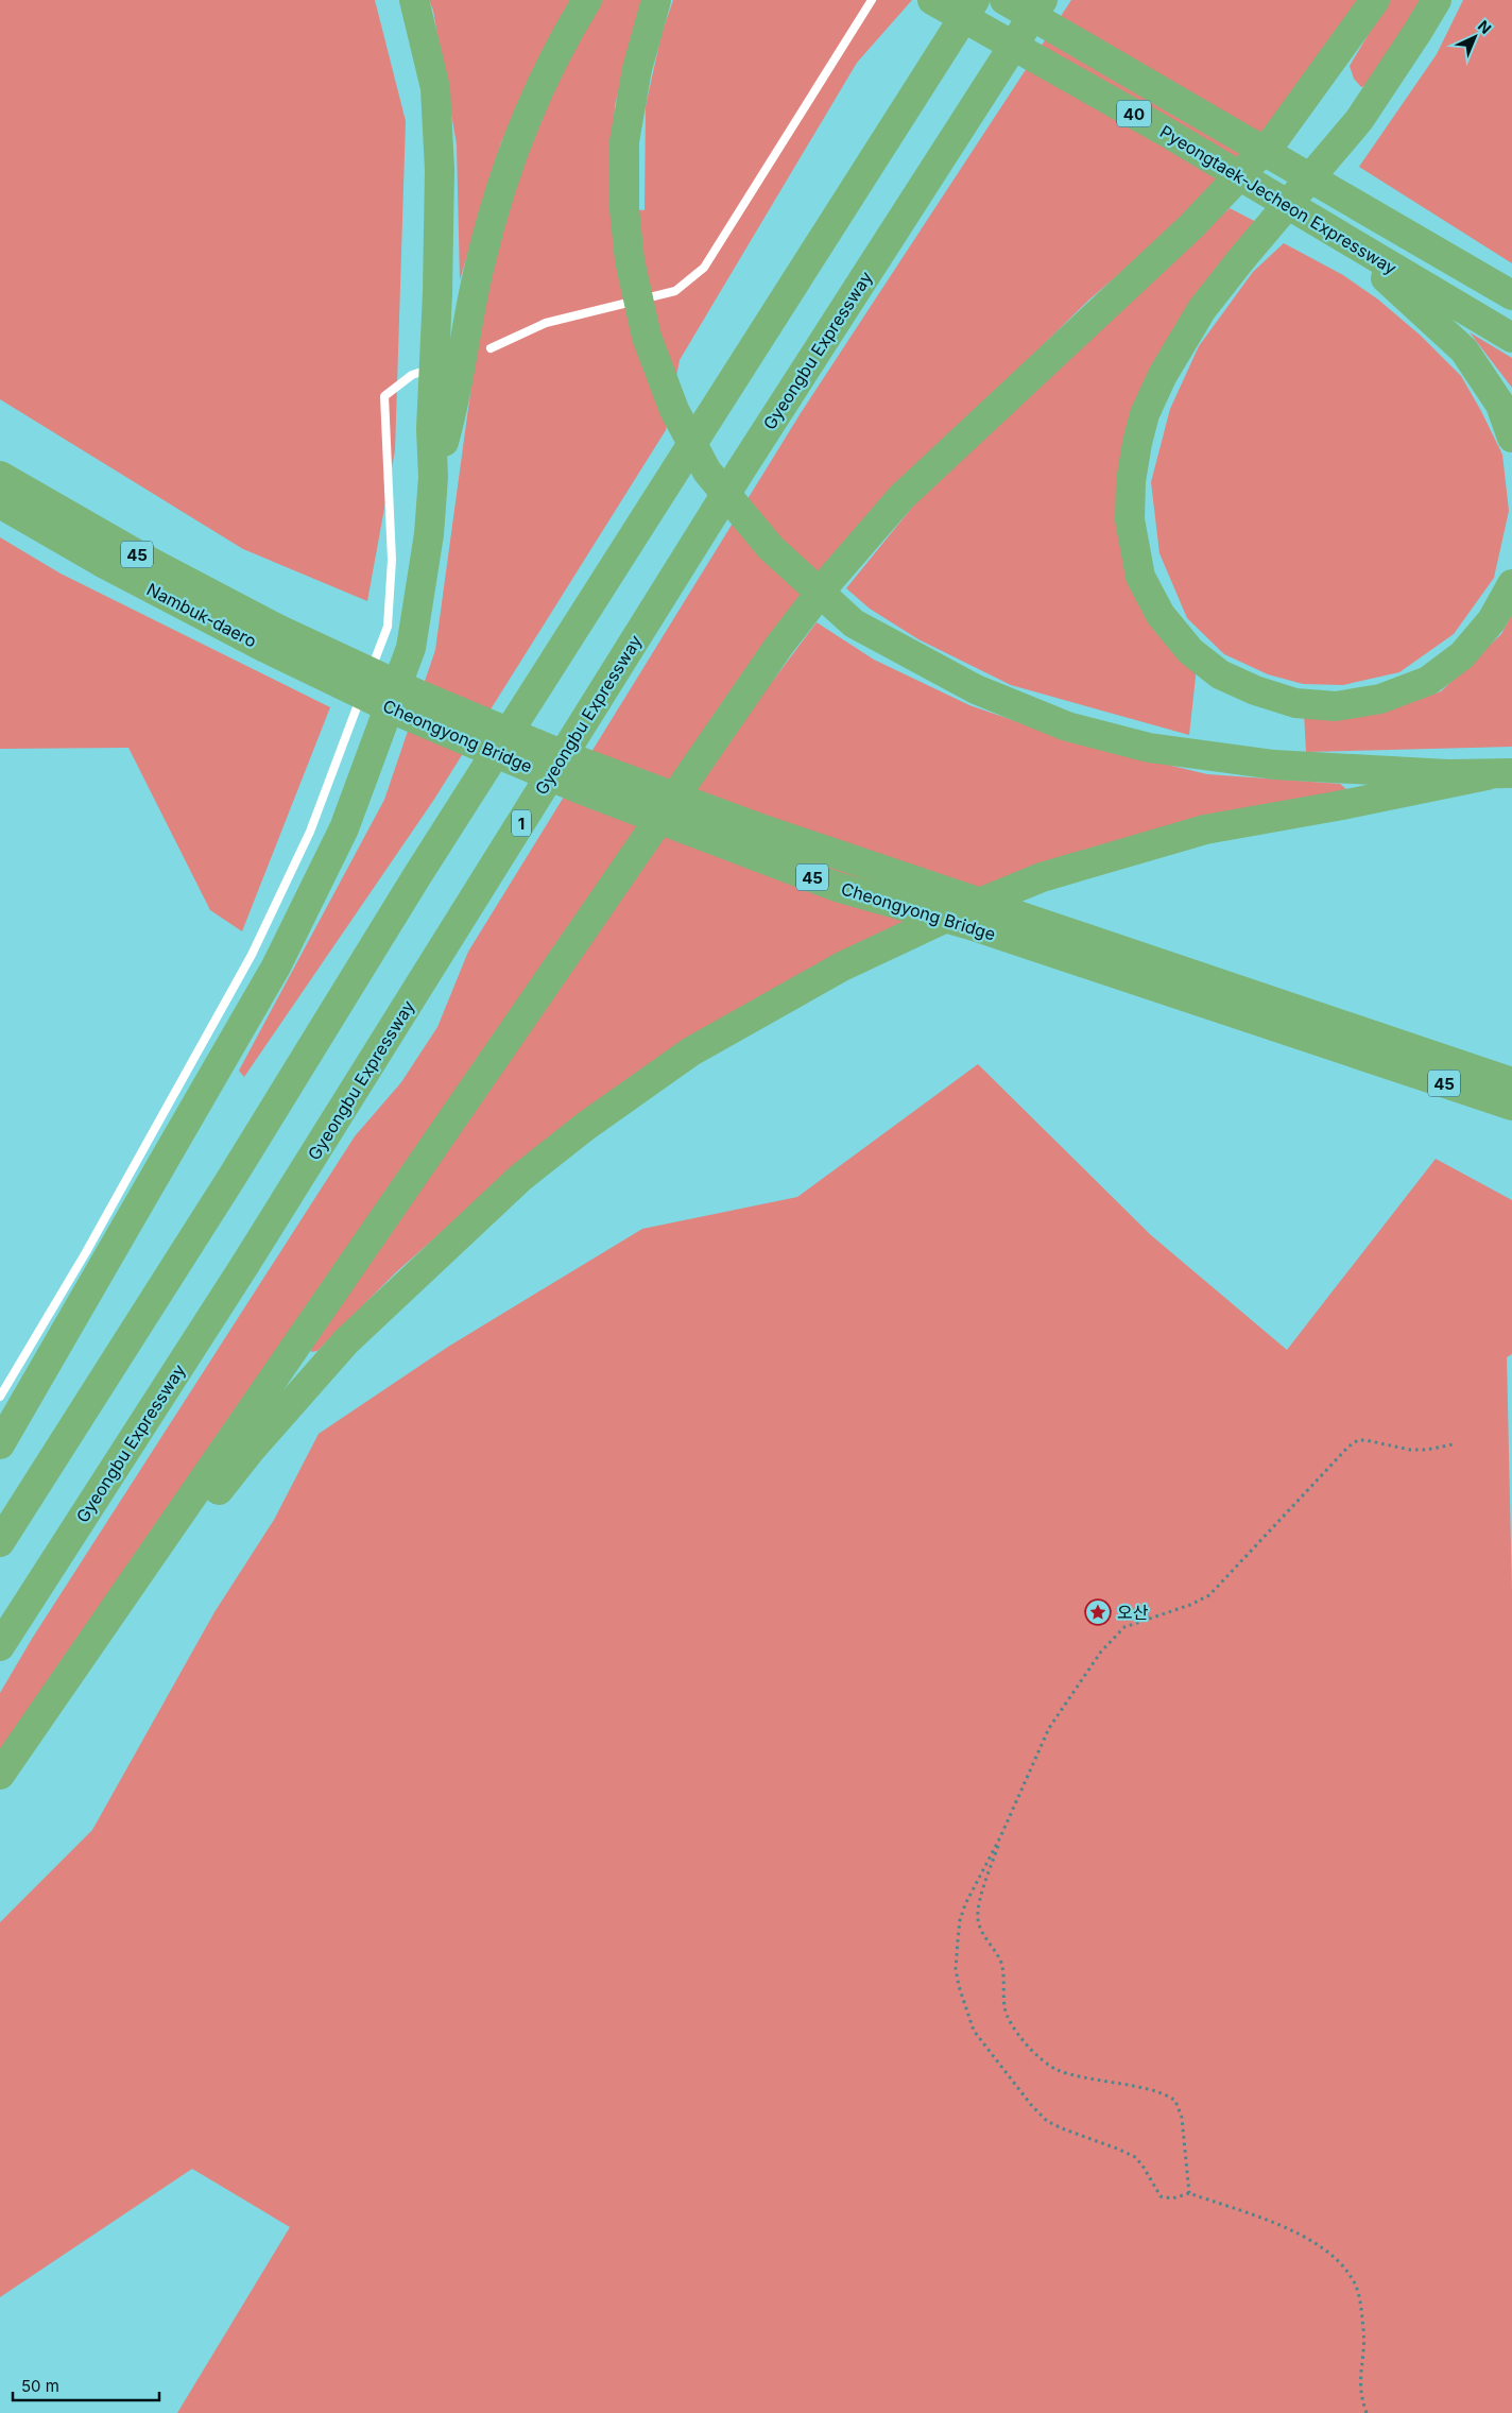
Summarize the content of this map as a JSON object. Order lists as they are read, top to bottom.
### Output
{
  "streets": {
    "highway": [
      "40",
      "Pyeongtaek-Jecheon Expressway",
      "Gyeongbu Expressway",
      "45",
      "Nambuk-daero",
      "Cheongyong Bridge",
      "1"
    ]
  },
  "crossings": [
    ["45", "Cheongyong Bridge"],
    ["Nambuk-daero", "Cheongyong Bridge"]
  ],
  "places": {
    "place": ["오산"]
  },
  "scale_bar": "50 m",
  "north": "top right"
}
